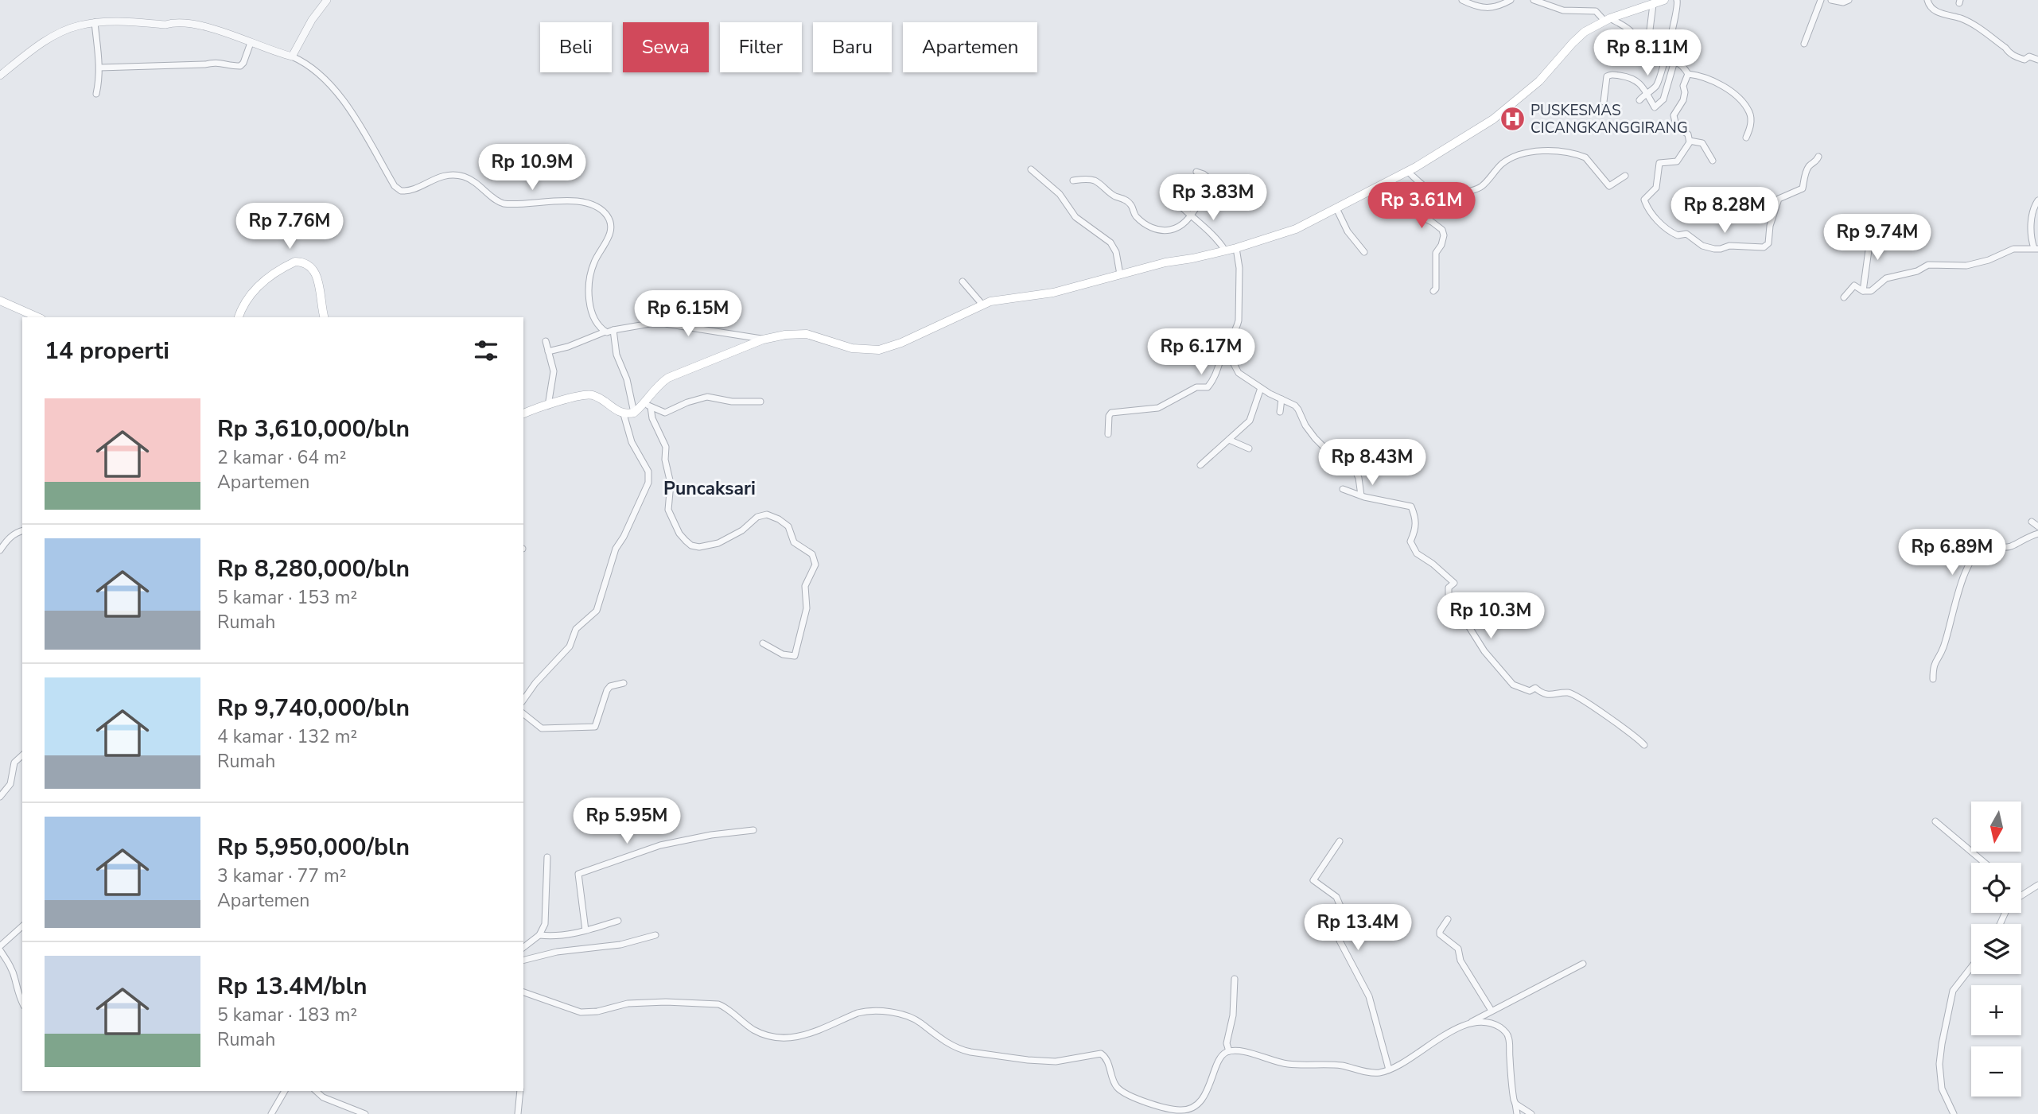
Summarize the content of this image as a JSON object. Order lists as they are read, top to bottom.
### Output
{
  "districts": ["Puncaksari"],
  "places": {
    "hospital": ["PUSKESMAS CICANGKANGGIRANG"]
  },
  "north": "bottom",
  "page": {
    "chip": [
      "Beli",
      "Sewa",
      "Filter",
      "Baru",
      "Apartemen"
    ],
    "price": [
      "Rp 8.11M",
      "Rp 10.9M",
      "Rp 3.83M",
      "Rp 3.61M",
      "Rp 8.28M",
      "Rp 7.76M",
      "Rp 9.74M",
      "Rp 6.15M",
      "Rp 6.17M",
      "Rp 8.43M",
      "Rp 6.89M",
      "Rp 10.3M",
      "Rp 5.95M",
      "Rp 13.4M"
    ],
    "heading": "14 properti",
    "list": [
      {
        "name": "Rp 3,610,000/bln",
        "note": "2 kamar · 64 m² · Apartemen"
      },
      {
        "name": "Rp 8,280,000/bln",
        "note": "5 kamar · 153 m² · Rumah"
      },
      {
        "name": "Rp 9,740,000/bln",
        "note": "4 kamar · 132 m² · Rumah"
      },
      {
        "name": "Rp 5,950,000/bln",
        "note": "3 kamar · 77 m² · Apartemen"
      },
      {
        "name": "Rp 13.4M/bln",
        "note": "5 kamar · 183 m² · Rumah"
      }
    ],
    "map_buttons": ["+", "−"]
  }
}
